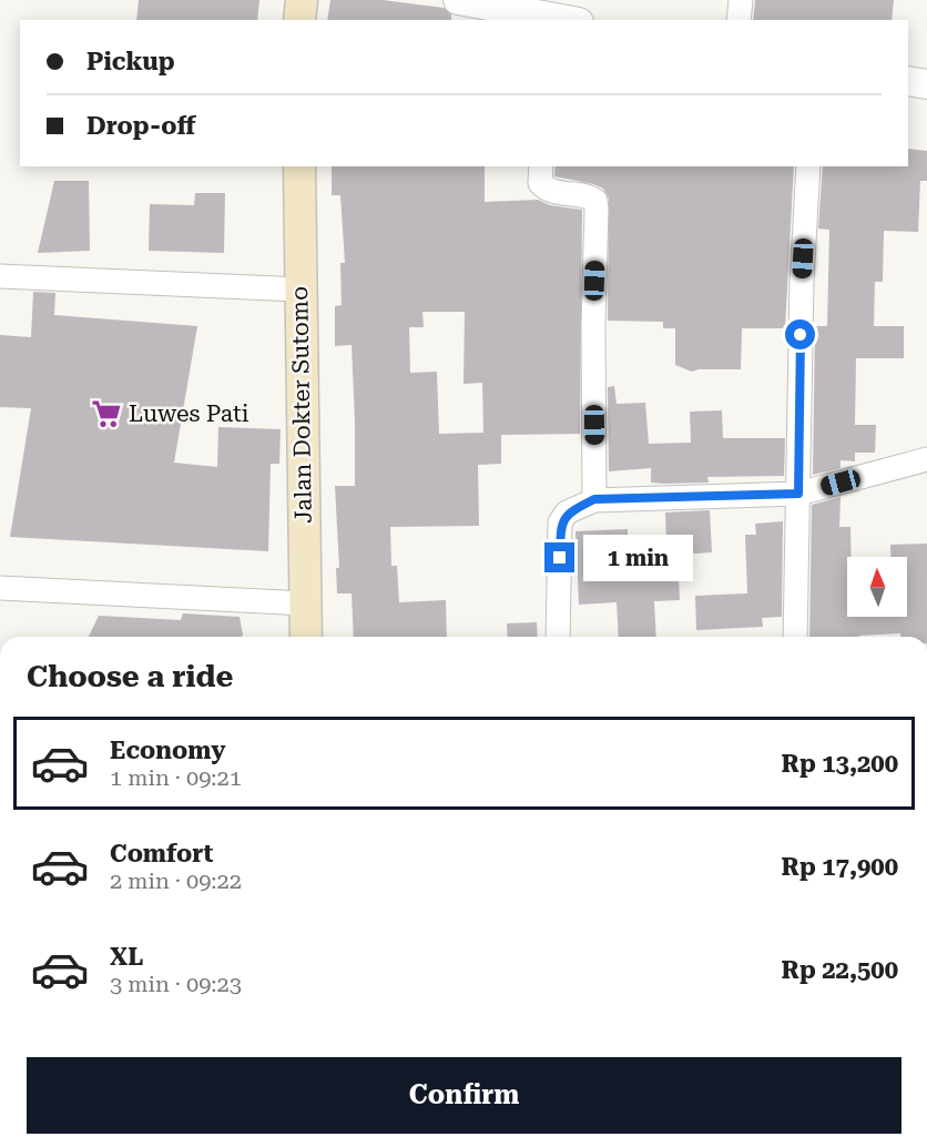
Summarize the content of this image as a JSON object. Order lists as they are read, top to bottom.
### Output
{
  "streets": {
    "main road": ["Jalan Dokter Sutomo"]
  },
  "places": {
    "supermarket": ["Luwes Pati"]
  },
  "north": "top",
  "page": {
    "banner": ["Pickup", "Drop-off"],
    "bubble": "1 min",
    "heading": "Choose a ride",
    "list": [
      {
        "name": "Economy",
        "note": "1 min · 09:21",
        "value": "Rp 13,200"
      },
      {
        "name": "Comfort",
        "note": "2 min · 09:22",
        "value": "Rp 17,900"
      },
      {
        "name": "XL",
        "note": "3 min · 09:23",
        "value": "Rp 22,500"
      }
    ],
    "buttons": "Confirm"
  }
}
